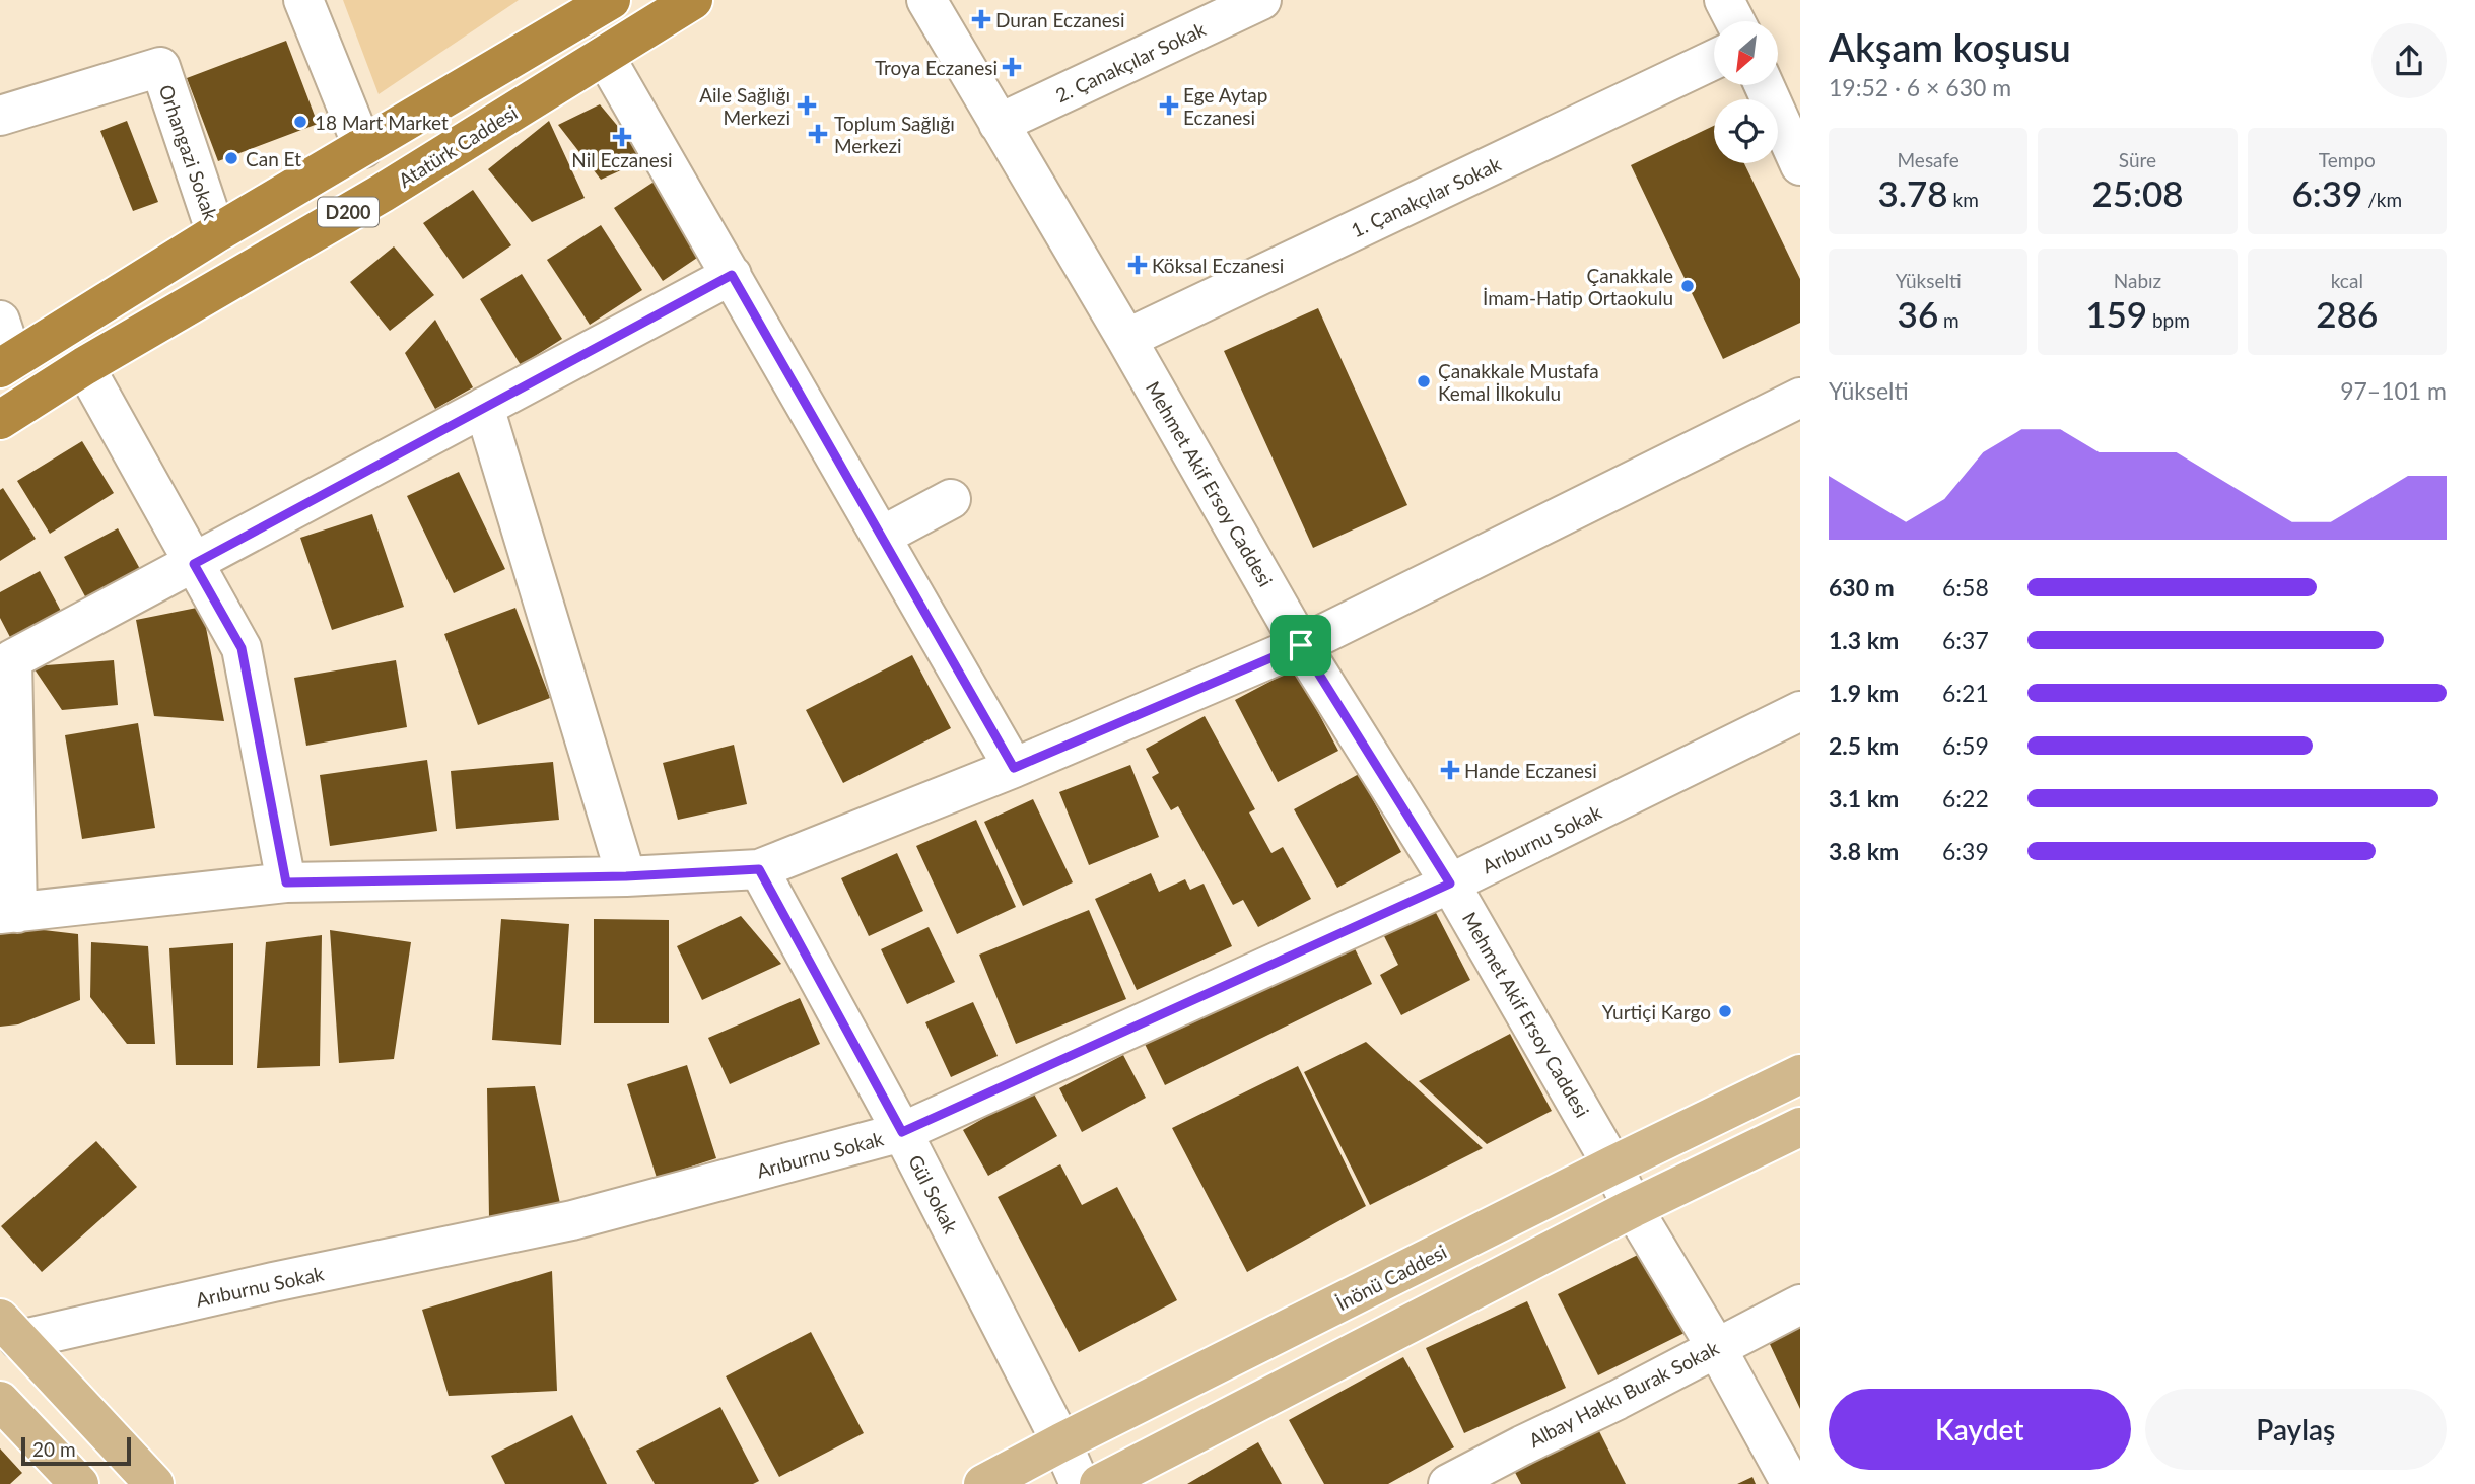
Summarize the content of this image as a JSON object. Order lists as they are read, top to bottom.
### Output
{
  "streets": {
    "highway": ["Atatürk Caddesi", "D200"],
    "main road": ["İnönü Caddesi"],
    "street": [
      "2. Çanakçılar Sokak",
      "Orhangazi Sokak",
      "1. Çanakçılar Sokak",
      "Mehmet Akif Ersoy Caddesi",
      "Arıburnu Sokak",
      "Gül Sokak",
      "Albay Hakkı Burak Sokak"
    ]
  },
  "crossings": [
    ["2. Çanakçılar Sokak", "Mehmet Akif Ersoy Caddesi"],
    ["Orhangazi Sokak", "D200"],
    ["1. Çanakçılar Sokak", "Mehmet Akif Ersoy Caddesi"],
    ["Mehmet Akif Ersoy Caddesi", "Arıburnu Sokak"],
    ["Mehmet Akif Ersoy Caddesi", "İnönü Caddesi"],
    ["Mehmet Akif Ersoy Caddesi", "Albay Hakkı Burak Sokak"],
    ["Arıburnu Sokak", "Gül Sokak"],
    ["Gül Sokak", "İnönü Caddesi"]
  ],
  "places": {
    "health": [
      "Duran Eczanesi",
      "Troya Eczanesi",
      "Aile Sağlığı Merkezi",
      "Ege Aytap Eczanesi",
      "Toplum Sağlığı Merkezi",
      "Nil Eczanesi",
      "Köksal Eczanesi",
      "Hande Eczanesi"
    ],
    "other": [
      "18 Mart Market",
      "Can Et",
      "Çanakkale İmam-Hatip Ortaokulu",
      "Çanakkale Mustafa Kemal İlkokulu",
      "Yurtiçi Kargo"
    ]
  },
  "scale_bar": "20 m",
  "north": "bottom left",
  "page": {
    "heading": ["Akşam koşusu", "19:52 · 6 × 630 m"],
    "stats": [
      ["Mesafe", "3.78 km"],
      ["Süre", "25:08"],
      ["Tempo", "6:39 /km"],
      ["Yükselti", "36 m"],
      ["Nabız", "159 bpm"],
      ["kcal", "286"]
    ],
    "chart": ["Yükselti", "97–101 m"],
    "list": [
      {
        "name": "630 m",
        "note": "6:58"
      },
      {
        "name": "1.3 km",
        "note": "6:37"
      },
      {
        "name": "1.9 km",
        "note": "6:21"
      },
      {
        "name": "2.5 km",
        "note": "6:59"
      },
      {
        "name": "3.1 km",
        "note": "6:22"
      },
      {
        "name": "3.8 km",
        "note": "6:39"
      }
    ],
    "buttons": ["Kaydet", "Paylaş"],
    "scale": "20 m"
  }
}
